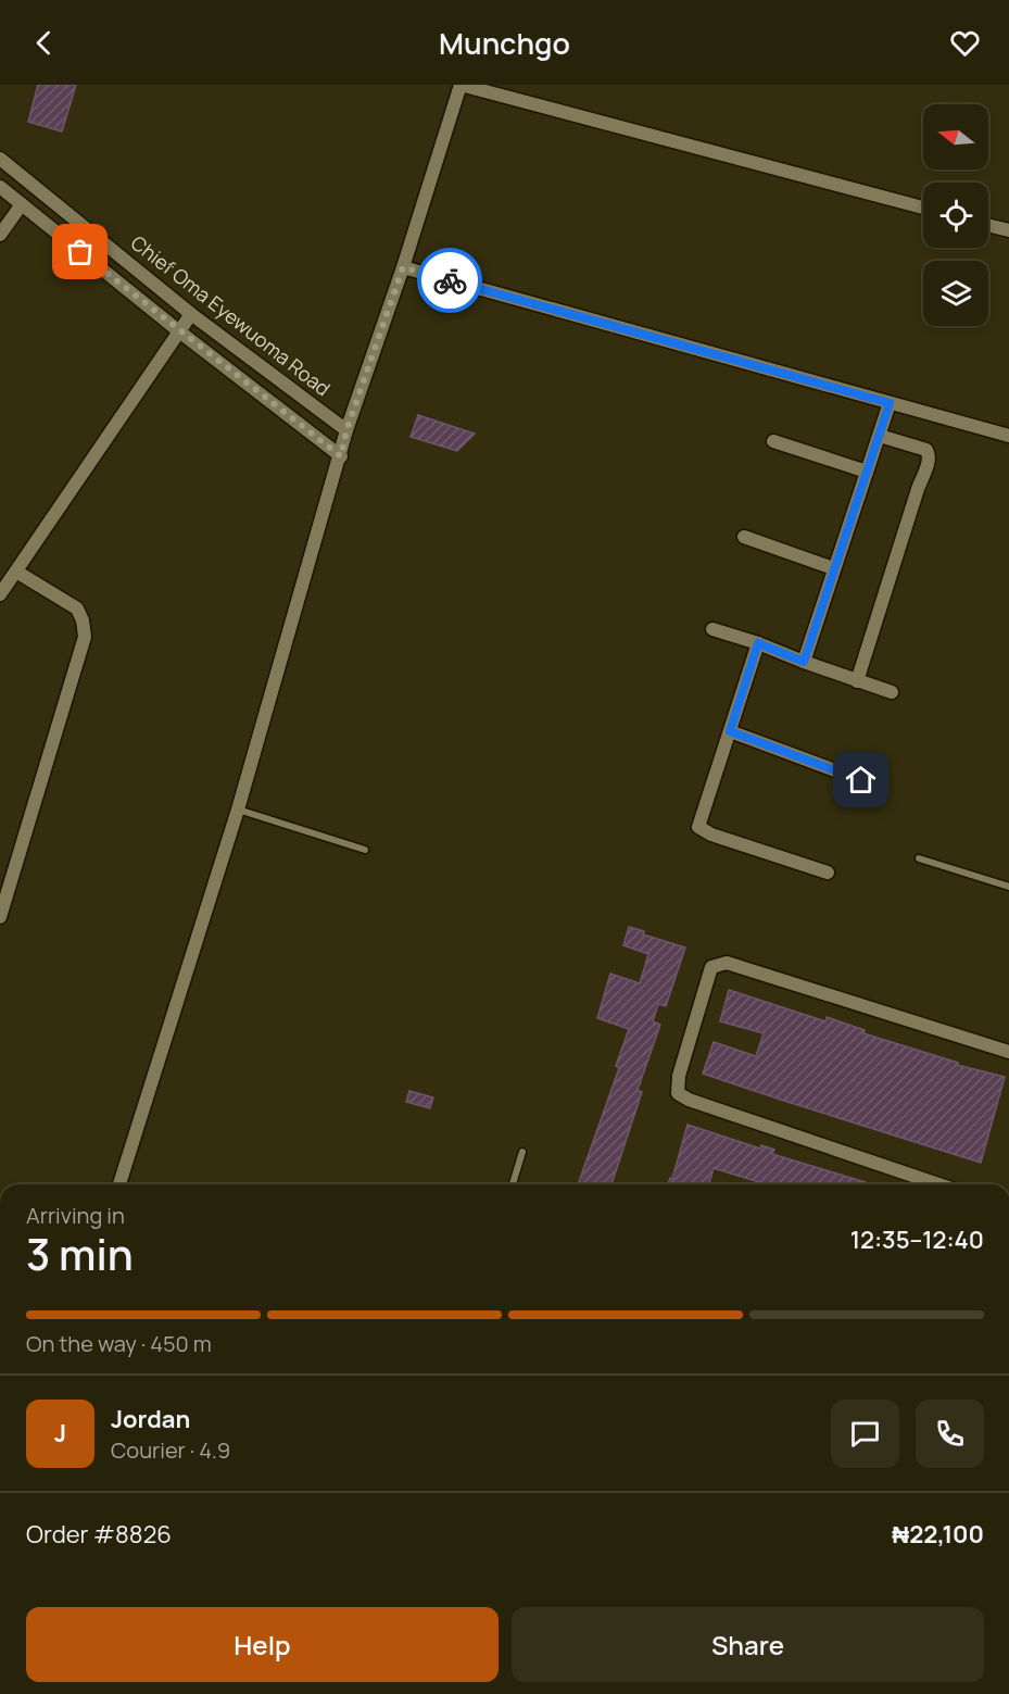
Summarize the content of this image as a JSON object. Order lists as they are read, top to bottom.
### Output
{
  "streets": {
    "street": ["Chief Oma Eyewuoma Road"]
  },
  "north": "left",
  "page": {
    "header": "Munchgo",
    "heading": ["3 min", "Arriving in", "12:35–12:40"],
    "panel": [
      "Jordan",
      "Courier · 4.9",
      "Order #8826",
      "₦22,100"
    ],
    "bar": "On the way · 450 m",
    "round": "J",
    "buttons": ["Help", "Share"]
  }
}
